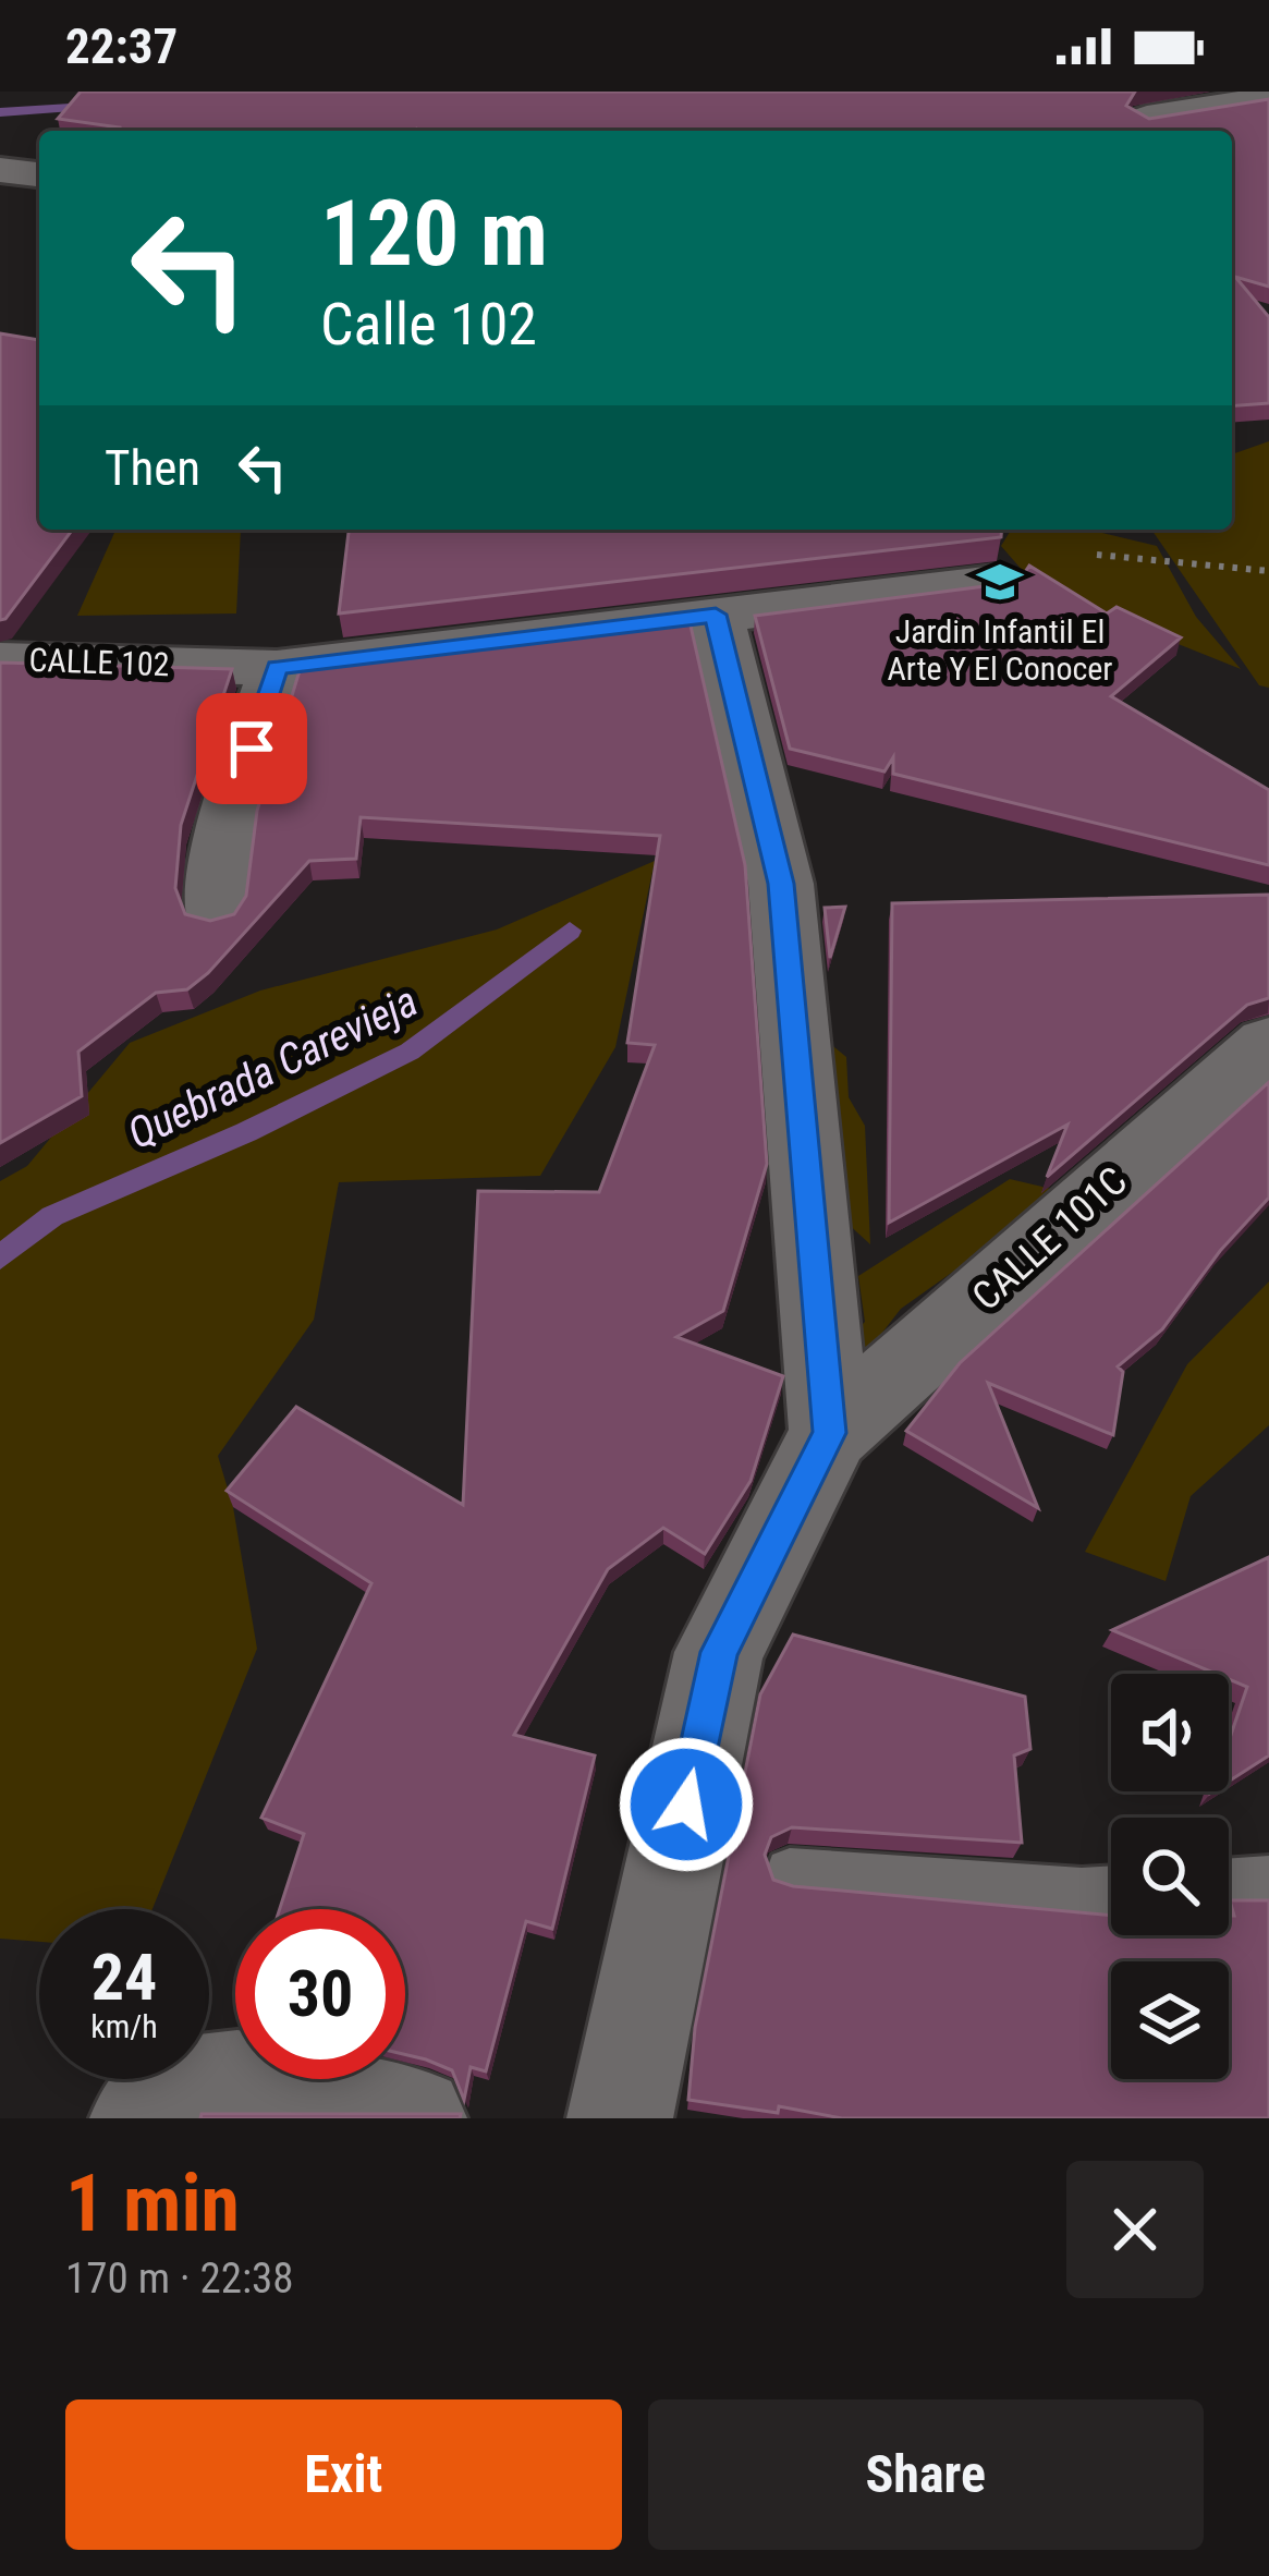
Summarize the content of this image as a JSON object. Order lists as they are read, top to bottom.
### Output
{
  "streets": {
    "street": ["CALLE 102", "CALLE 101C"]
  },
  "water": ["Quebrada Carevieja"],
  "places": {
    "school or university": ["Jardin Infantil El Arte Y El Conocer"]
  },
  "page": {
    "status": "22:37",
    "turn": ["120 m", "Calle 102"],
    "then": "Then",
    "speed": "24 km/h",
    "limit": "30",
    "heading": ["1 min", "170 m · 22:38"],
    "buttons": ["Exit", "Share"]
  }
}
